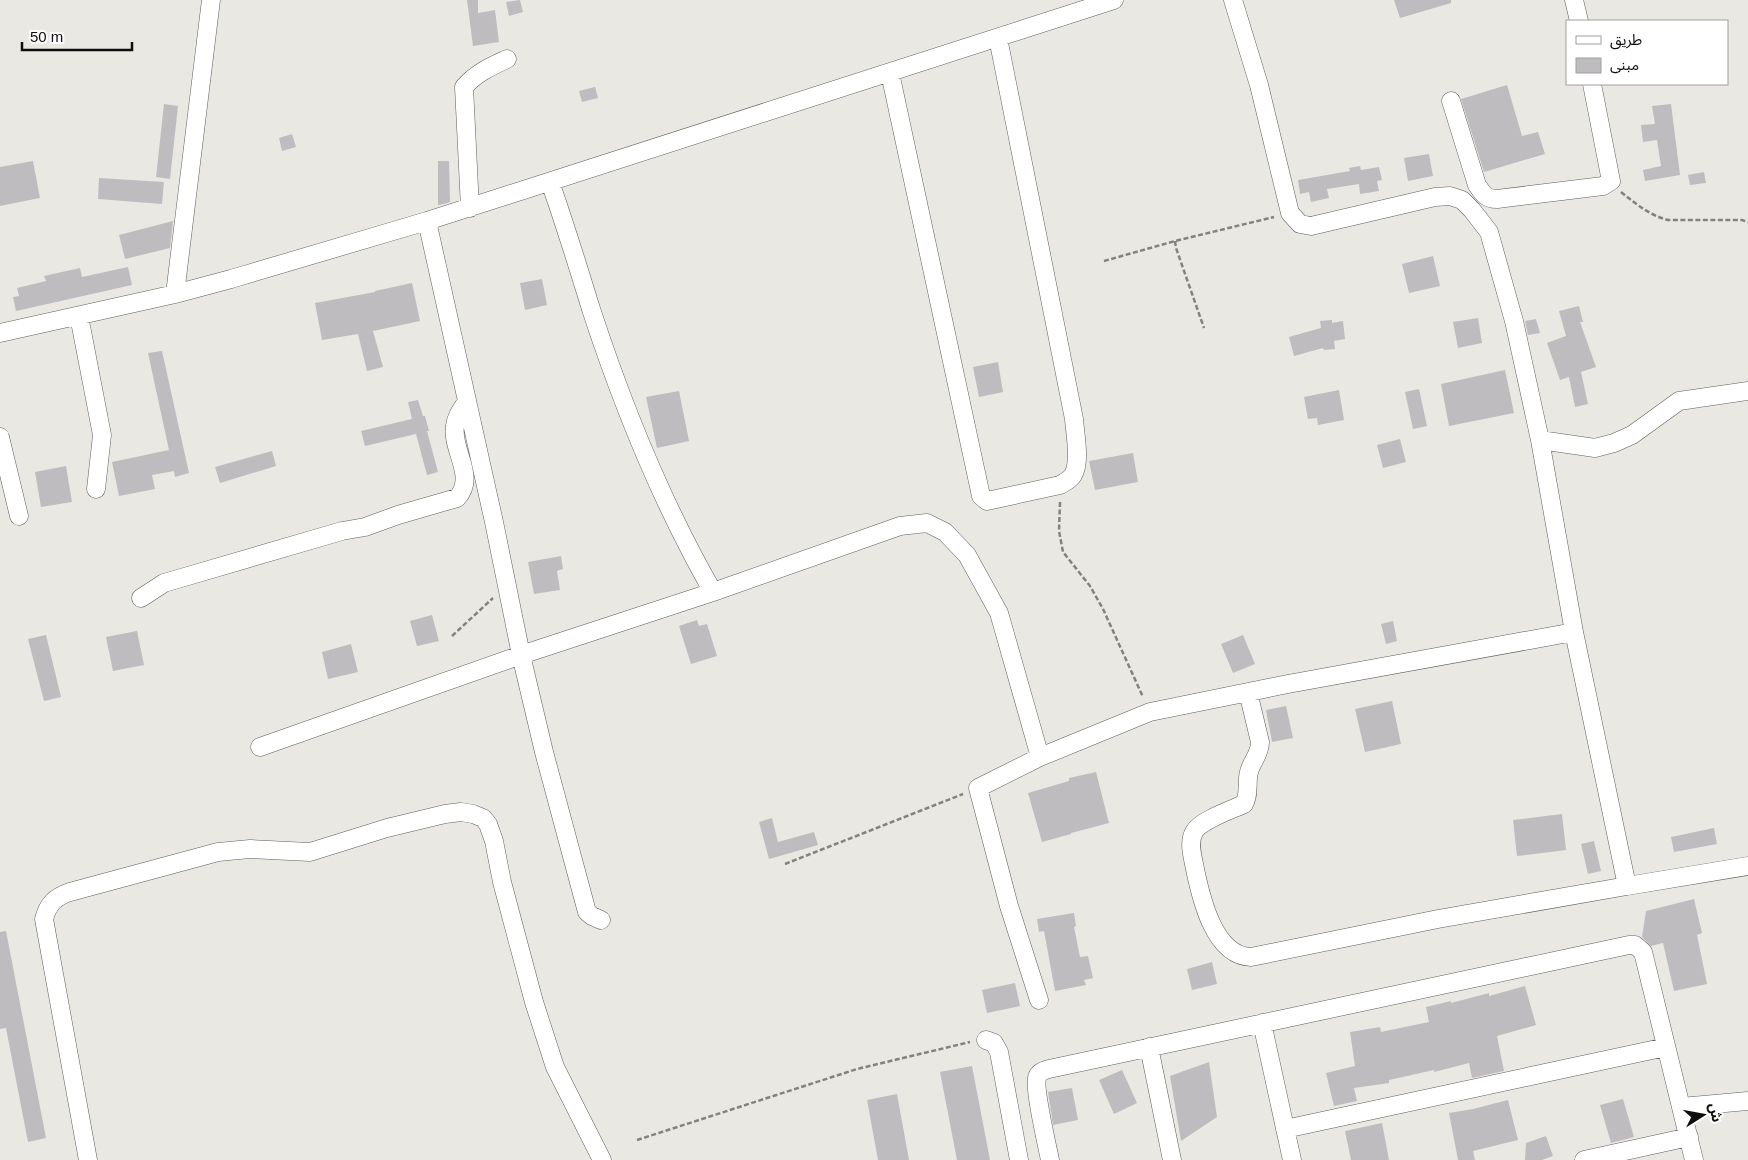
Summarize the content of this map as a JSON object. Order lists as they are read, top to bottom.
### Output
{
  "legend": ["طريق", "مبنى"],
  "scale_bar": "50 m",
  "north": "right"
}
